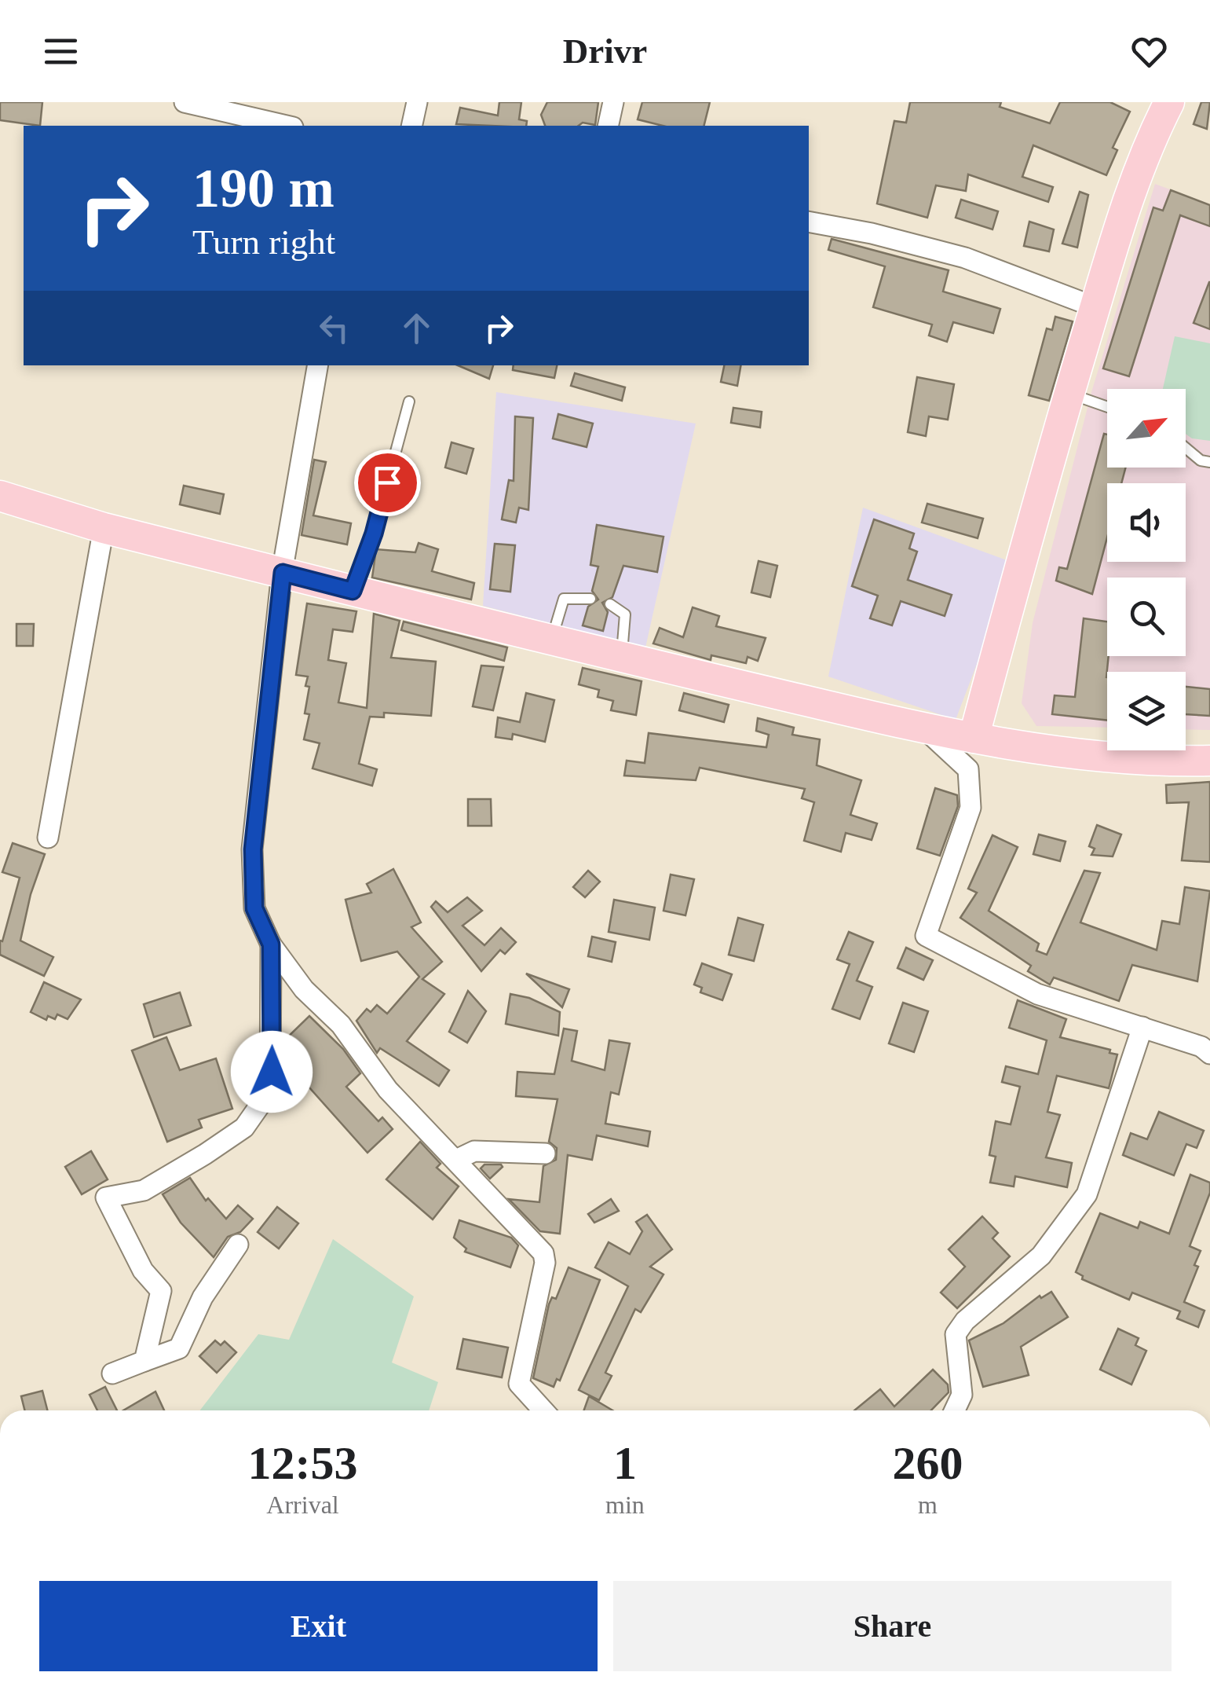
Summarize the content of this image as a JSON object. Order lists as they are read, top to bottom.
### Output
{
  "north": "top right",
  "page": {
    "header": "Drivr",
    "turn": ["190 m", "Turn right"],
    "eta": [
      "12:53",
      "Arrival",
      "1",
      "min",
      "260",
      "m"
    ],
    "buttons": ["Exit", "Share"]
  }
}
